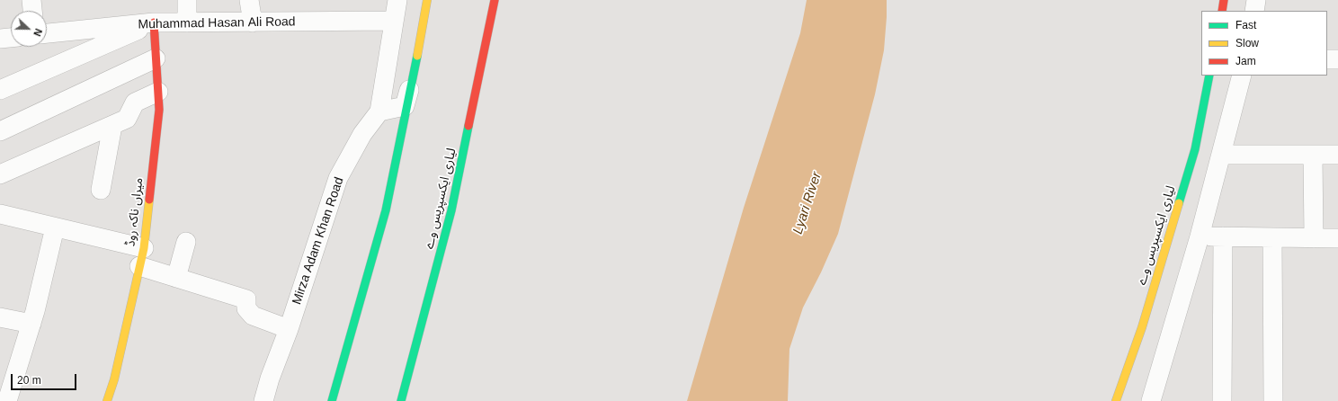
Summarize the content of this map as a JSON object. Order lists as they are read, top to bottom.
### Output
{
  "streets": {
    "main road": ["لیاری ایکسپریس وے", "میراں ناکہ روڈ"],
    "street": ["Muhammad Hasan Ali Road", "Mirza Adam Khan Road"]
  },
  "crossings": [
    ["Muhammad Hasan Ali Road", "میراں ناکہ روڈ"]
  ],
  "water": ["Lyari River"],
  "legend": ["Fast", "Slow", "Jam"],
  "scale_bar": "20 m",
  "north": "right"
}
